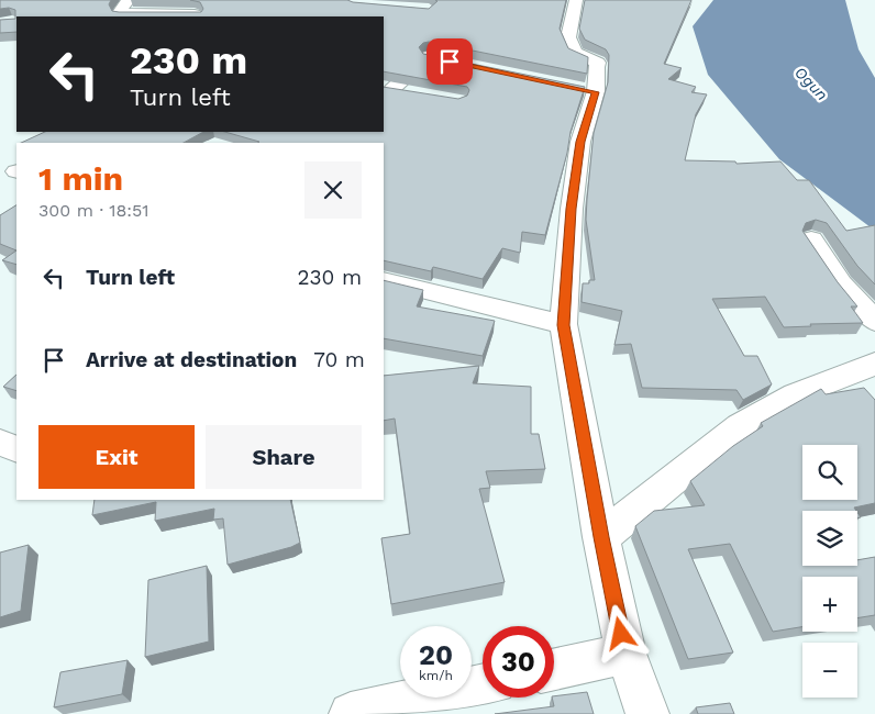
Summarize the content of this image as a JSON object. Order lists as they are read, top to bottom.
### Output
{
  "water": ["Ogun"],
  "page": {
    "turn": ["230 m", "Turn left"],
    "heading": ["1 min", "300 m · 18:51"],
    "list": [
      {
        "name": "Turn left",
        "value": "230 m"
      },
      {
        "name": "Arrive at destination",
        "value": "70 m"
      }
    ],
    "buttons": ["Exit", "Share"],
    "map_buttons": ["+", "−"],
    "speed": "20 km/h",
    "limit": "30"
  }
}
